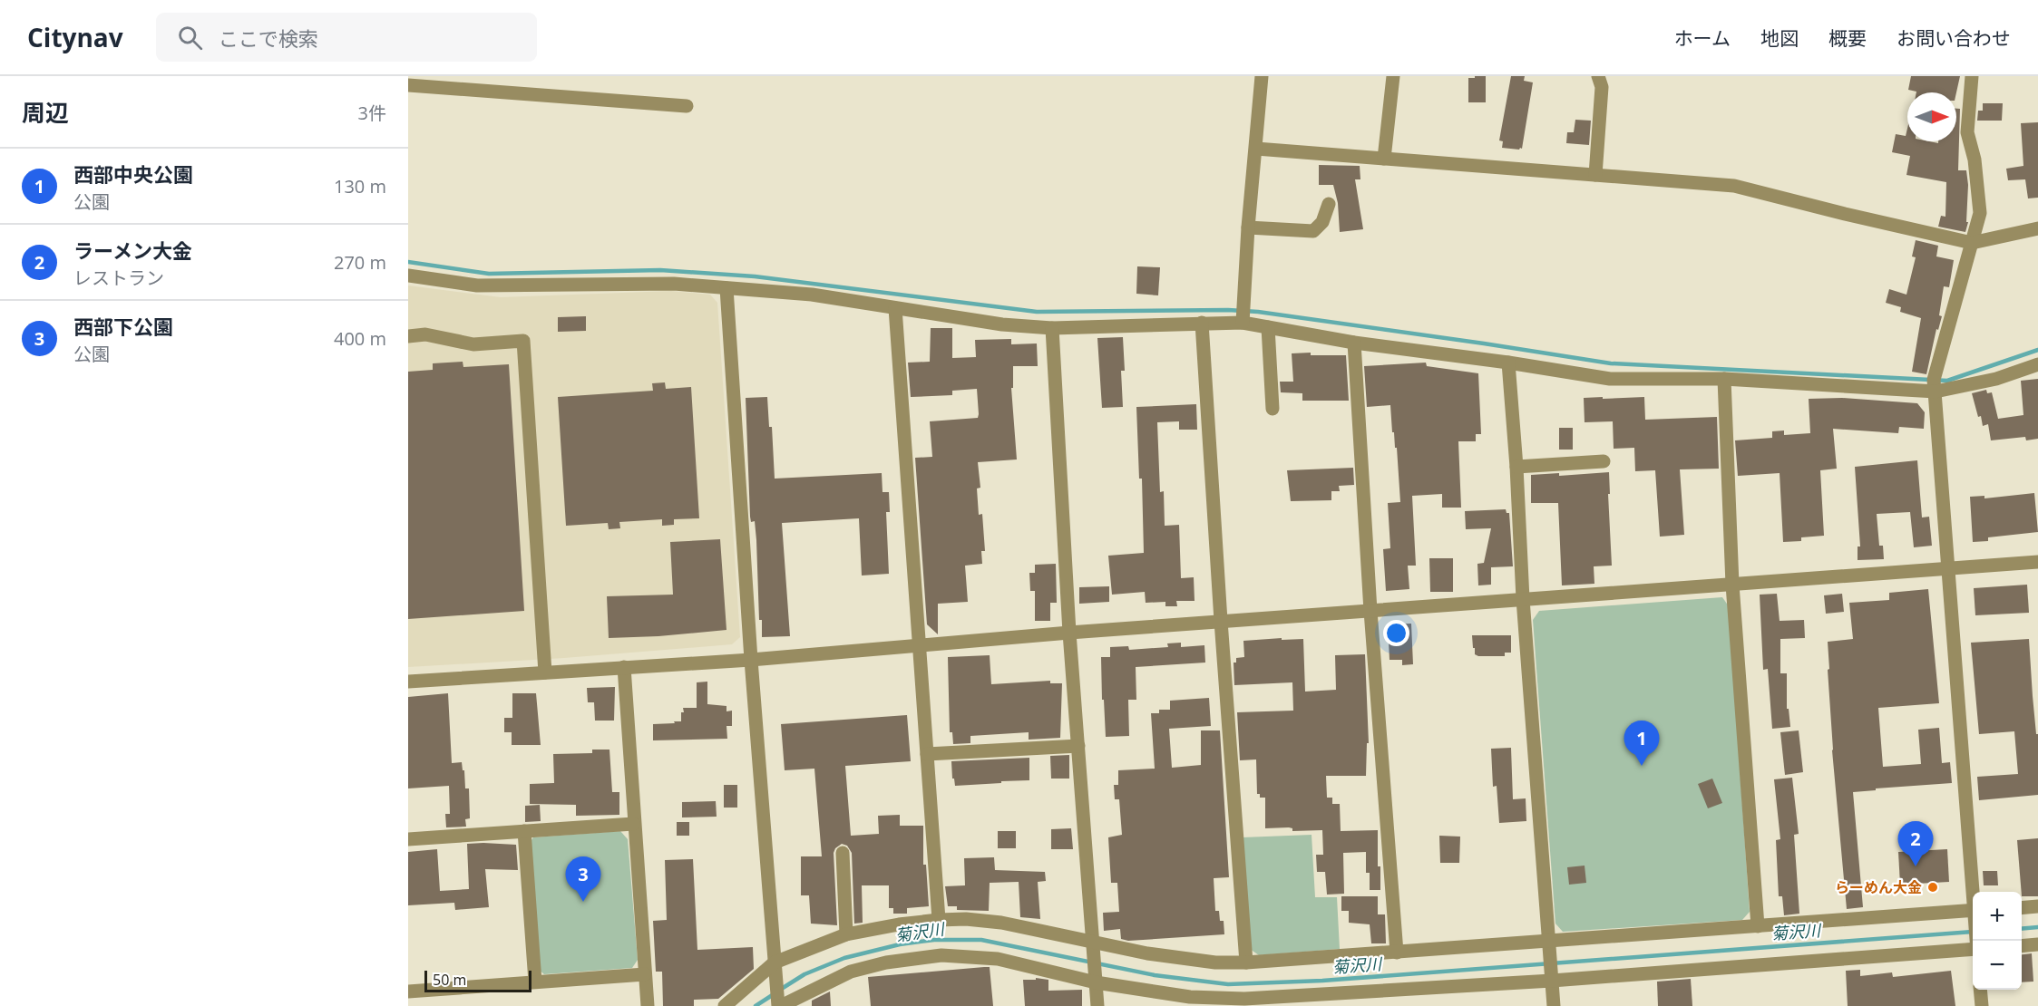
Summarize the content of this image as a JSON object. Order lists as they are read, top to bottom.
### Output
{
  "water": ["菊沢川"],
  "places": ["らーめん大金"],
  "scale_bar": "50 m",
  "north": "right",
  "page": {
    "header": "Citynav",
    "search": "ここで検索",
    "nav": [
      "ホーム",
      "地図",
      "概要",
      "お問い合わせ"
    ],
    "heading": ["周辺", "3件"],
    "list": [
      {
        "mark": "1",
        "name": "西部中央公園",
        "note": "公園",
        "value": "130 m"
      },
      {
        "mark": "2",
        "name": "ラーメン大金",
        "note": "レストラン",
        "value": "270 m"
      },
      {
        "mark": "3",
        "name": "西部下公園",
        "note": "公園",
        "value": "400 m"
      }
    ],
    "pins": ["1", "2", "3"],
    "map_buttons": ["+", "−"],
    "scale": "50 m"
  }
}
